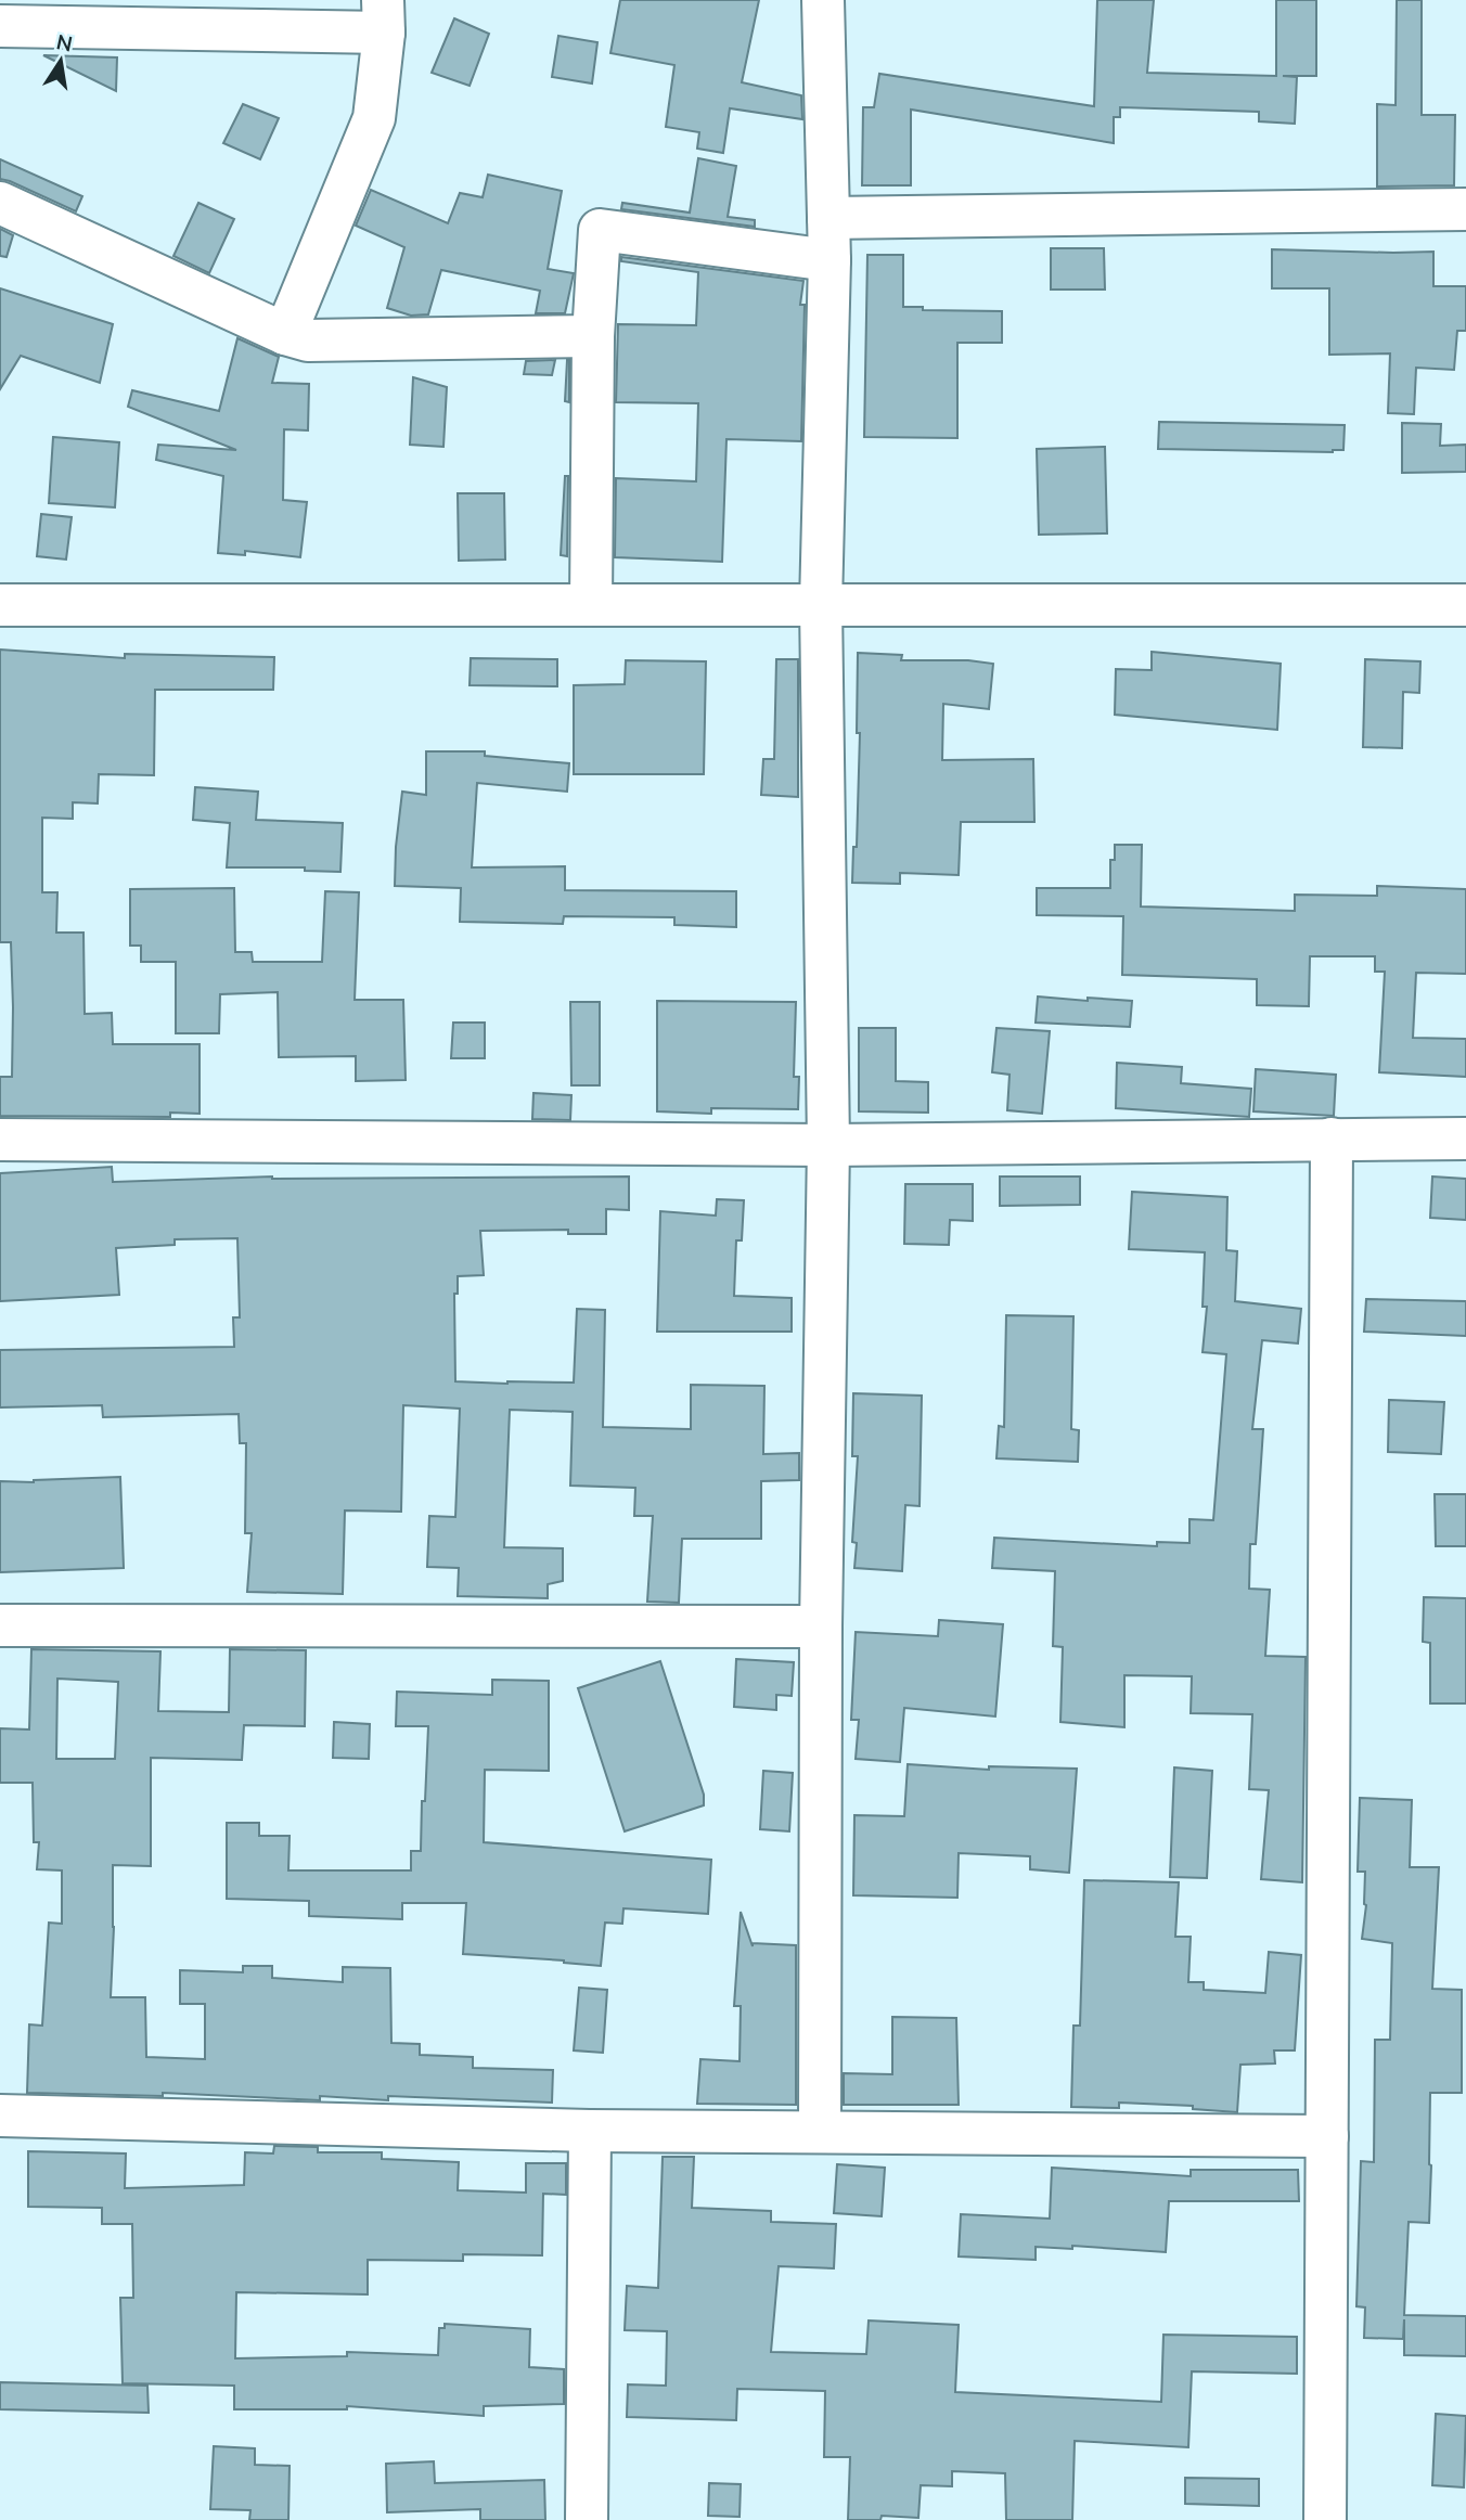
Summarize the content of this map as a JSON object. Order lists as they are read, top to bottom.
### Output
{
  "north": "top"
}
